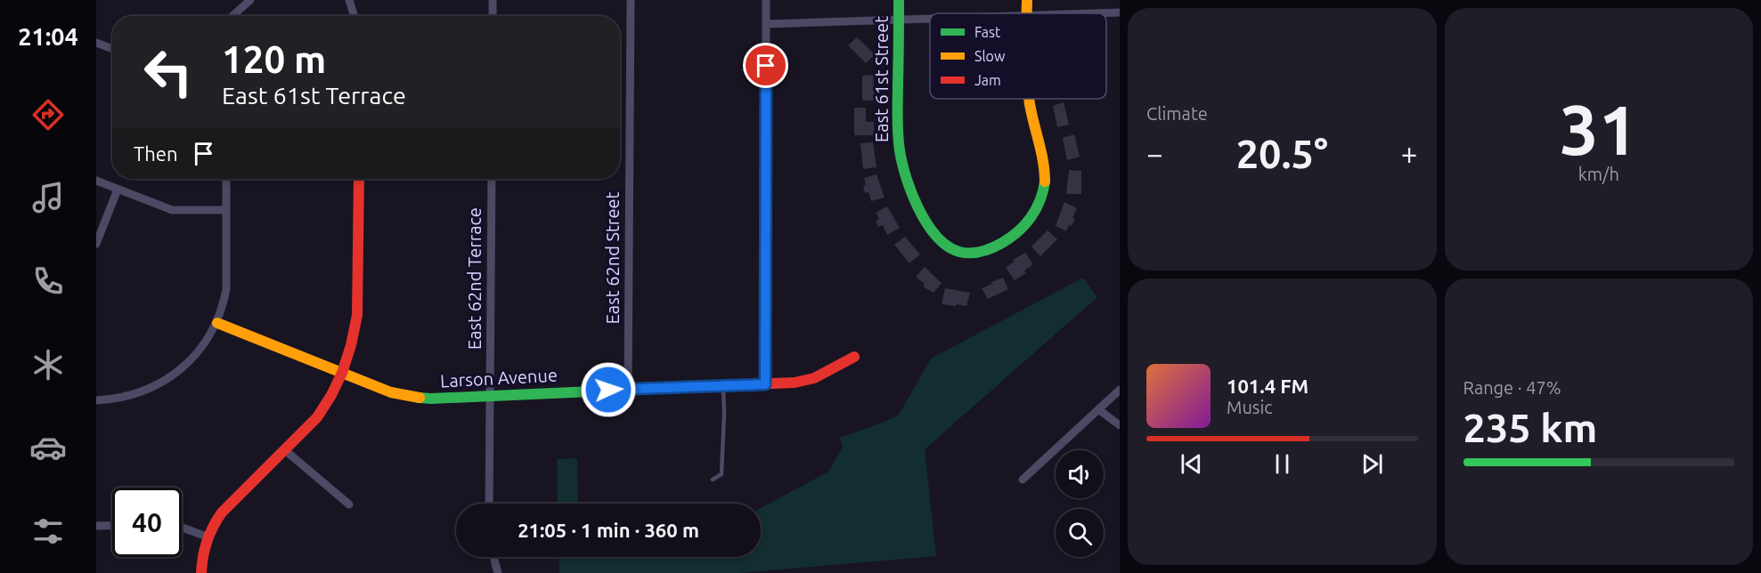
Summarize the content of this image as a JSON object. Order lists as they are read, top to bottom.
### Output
{
  "streets": {
    "street": [
      "East 61st Street",
      "East 62nd Street",
      "East 62nd Terrace",
      "Larson Avenue"
    ]
  },
  "crossings": [
    ["East 62nd Street", "Larson Avenue"],
    ["East 62nd Terrace", "Larson Avenue"]
  ],
  "legend": ["Fast", "Slow", "Jam"],
  "page": {
    "tabs": "21:04",
    "tile": [
      "Climate",
      ["31", "km/h"],
      ["Range · 47%", "235 km"]
    ],
    "turn": ["120 m", "East 61st Terrace"],
    "then": "Then",
    "heat": ["−", "20.5°", "+"],
    "song": ["101.4 FM", "Music"],
    "limit": "40",
    "trip": "21:05 · 1 min · 360 m"
  }
}
